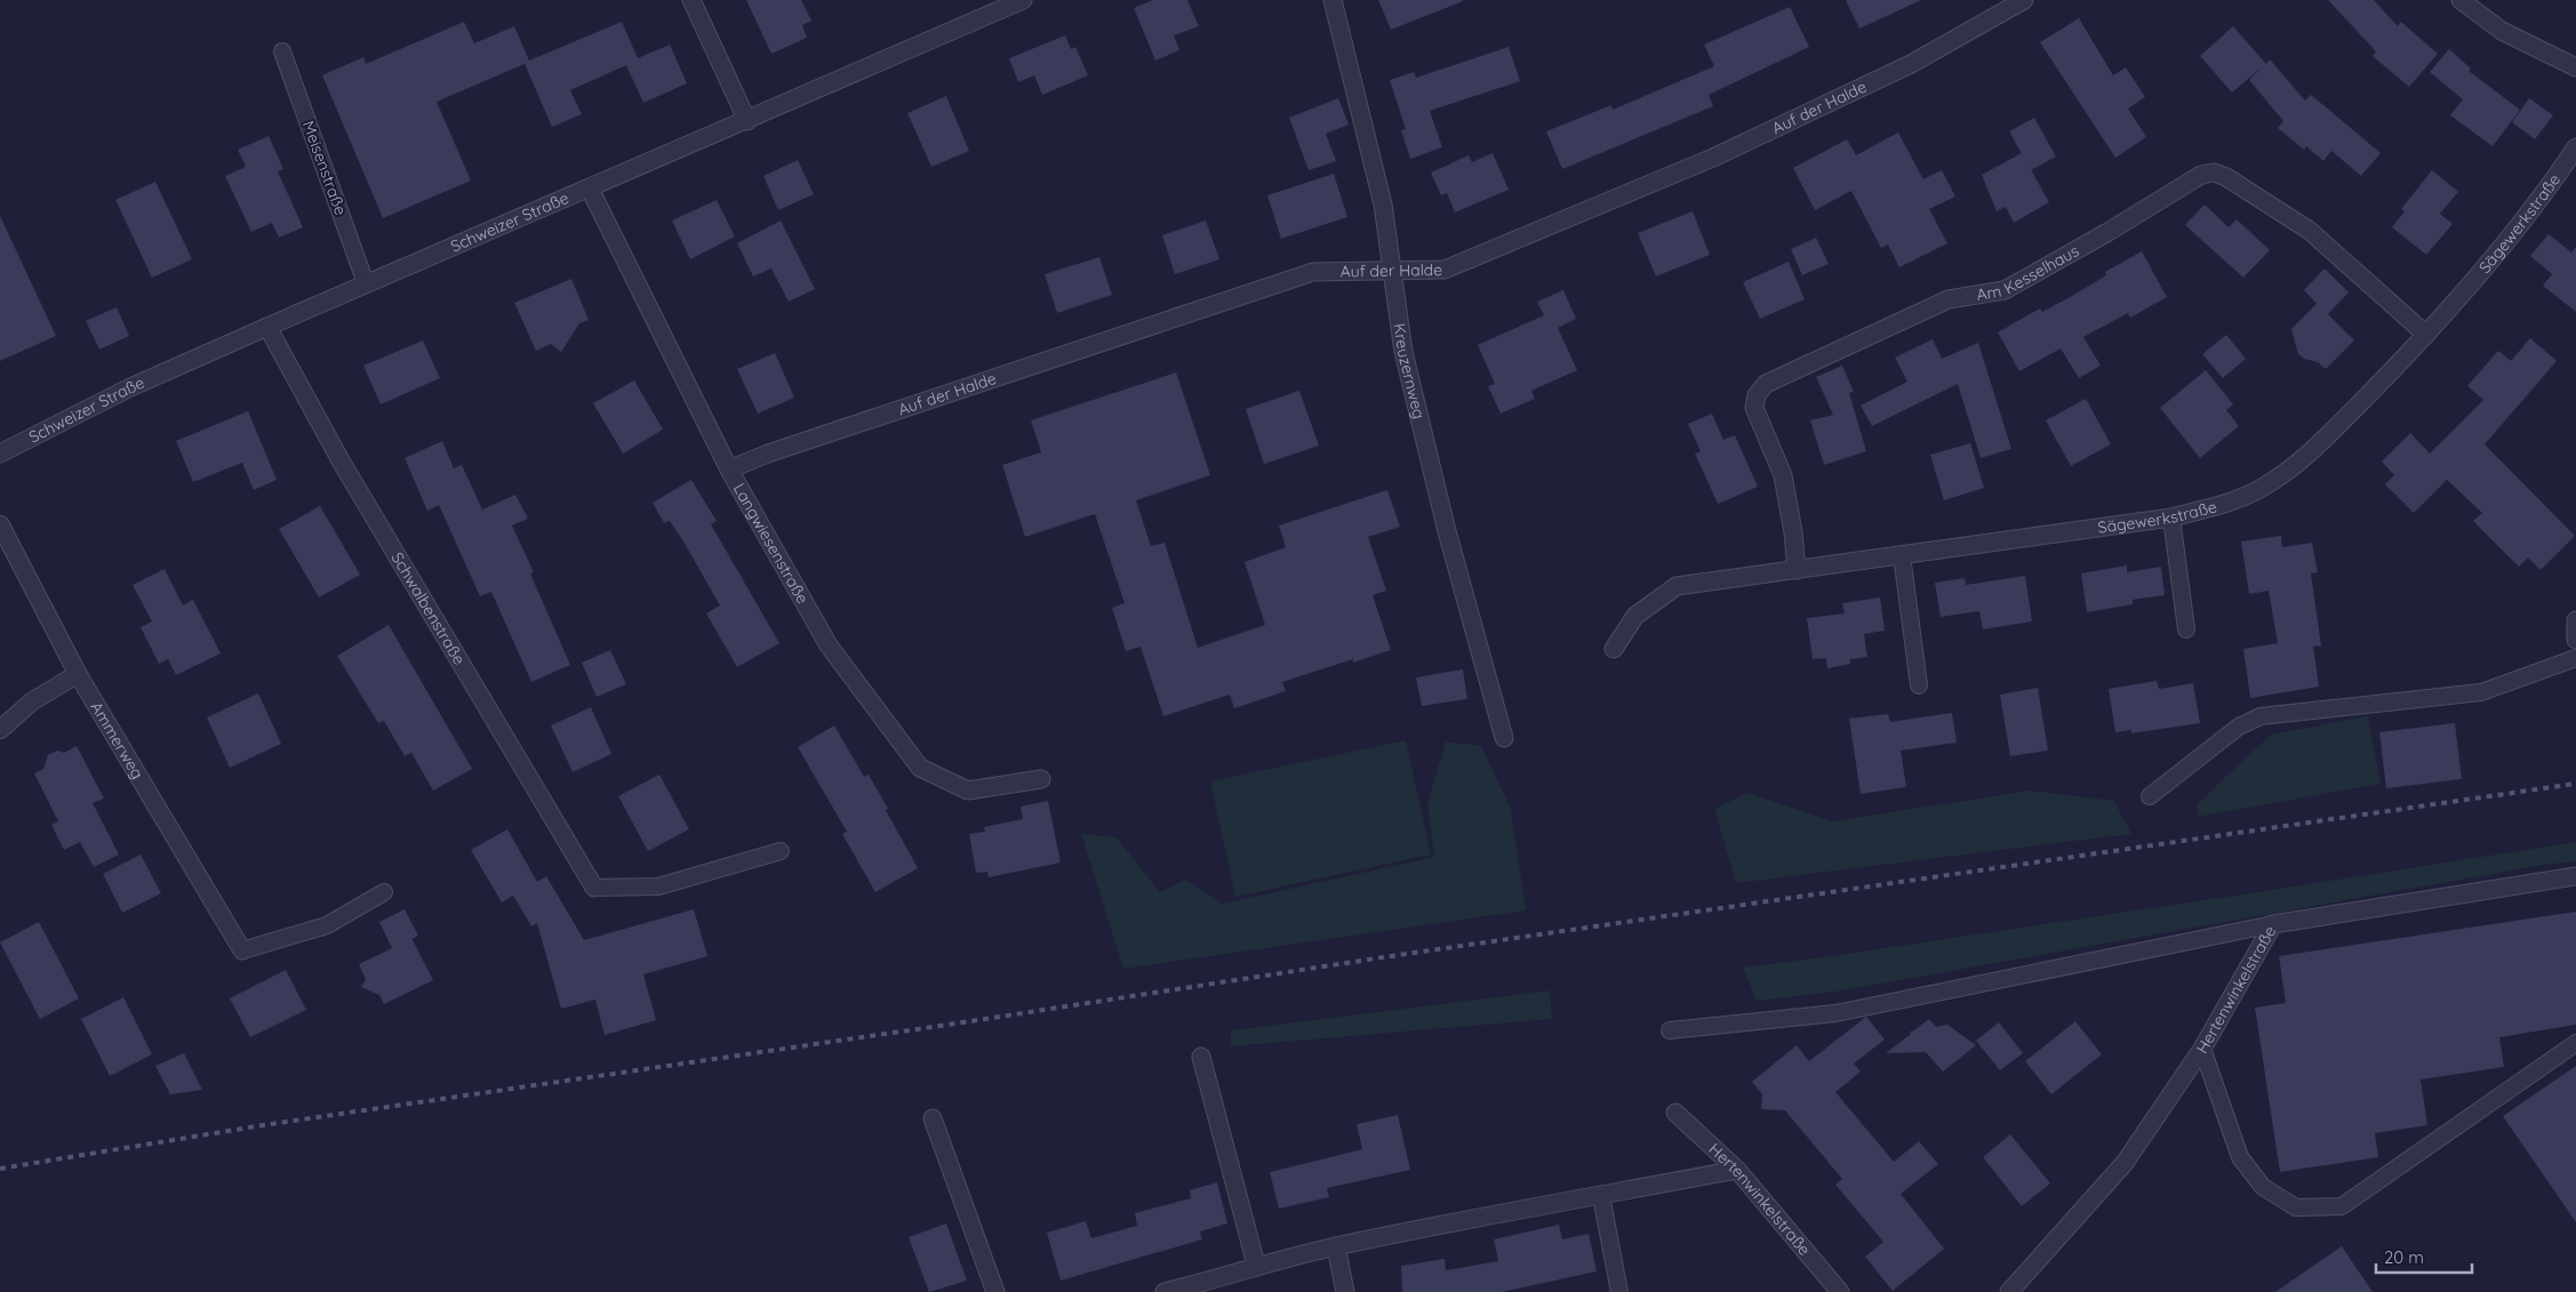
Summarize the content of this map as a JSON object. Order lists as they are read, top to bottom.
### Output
{
  "streets": {
    "street": [
      "Auf der Halde",
      "Schweizer Straße",
      "Sägewerkstraße",
      "Am Kesselhaus",
      "Kreuzernweg",
      "Langwiesenstraße",
      "Schwalbenstraße",
      "Ammerweg",
      "Hertenwinkelstraße"
    ],
    "lane": ["Meisenstraße"]
  },
  "crossings": [
    ["Auf der Halde", "Kreuzernweg"],
    ["Auf der Halde", "Langwiesenstraße"],
    ["Meisenstraße", "Schweizer Straße"],
    ["Schweizer Straße", "Langwiesenstraße"],
    ["Schweizer Straße", "Schwalbenstraße"],
    ["Sägewerkstraße", "Am Kesselhaus"]
  ],
  "scale_bar": "20 m"
}
